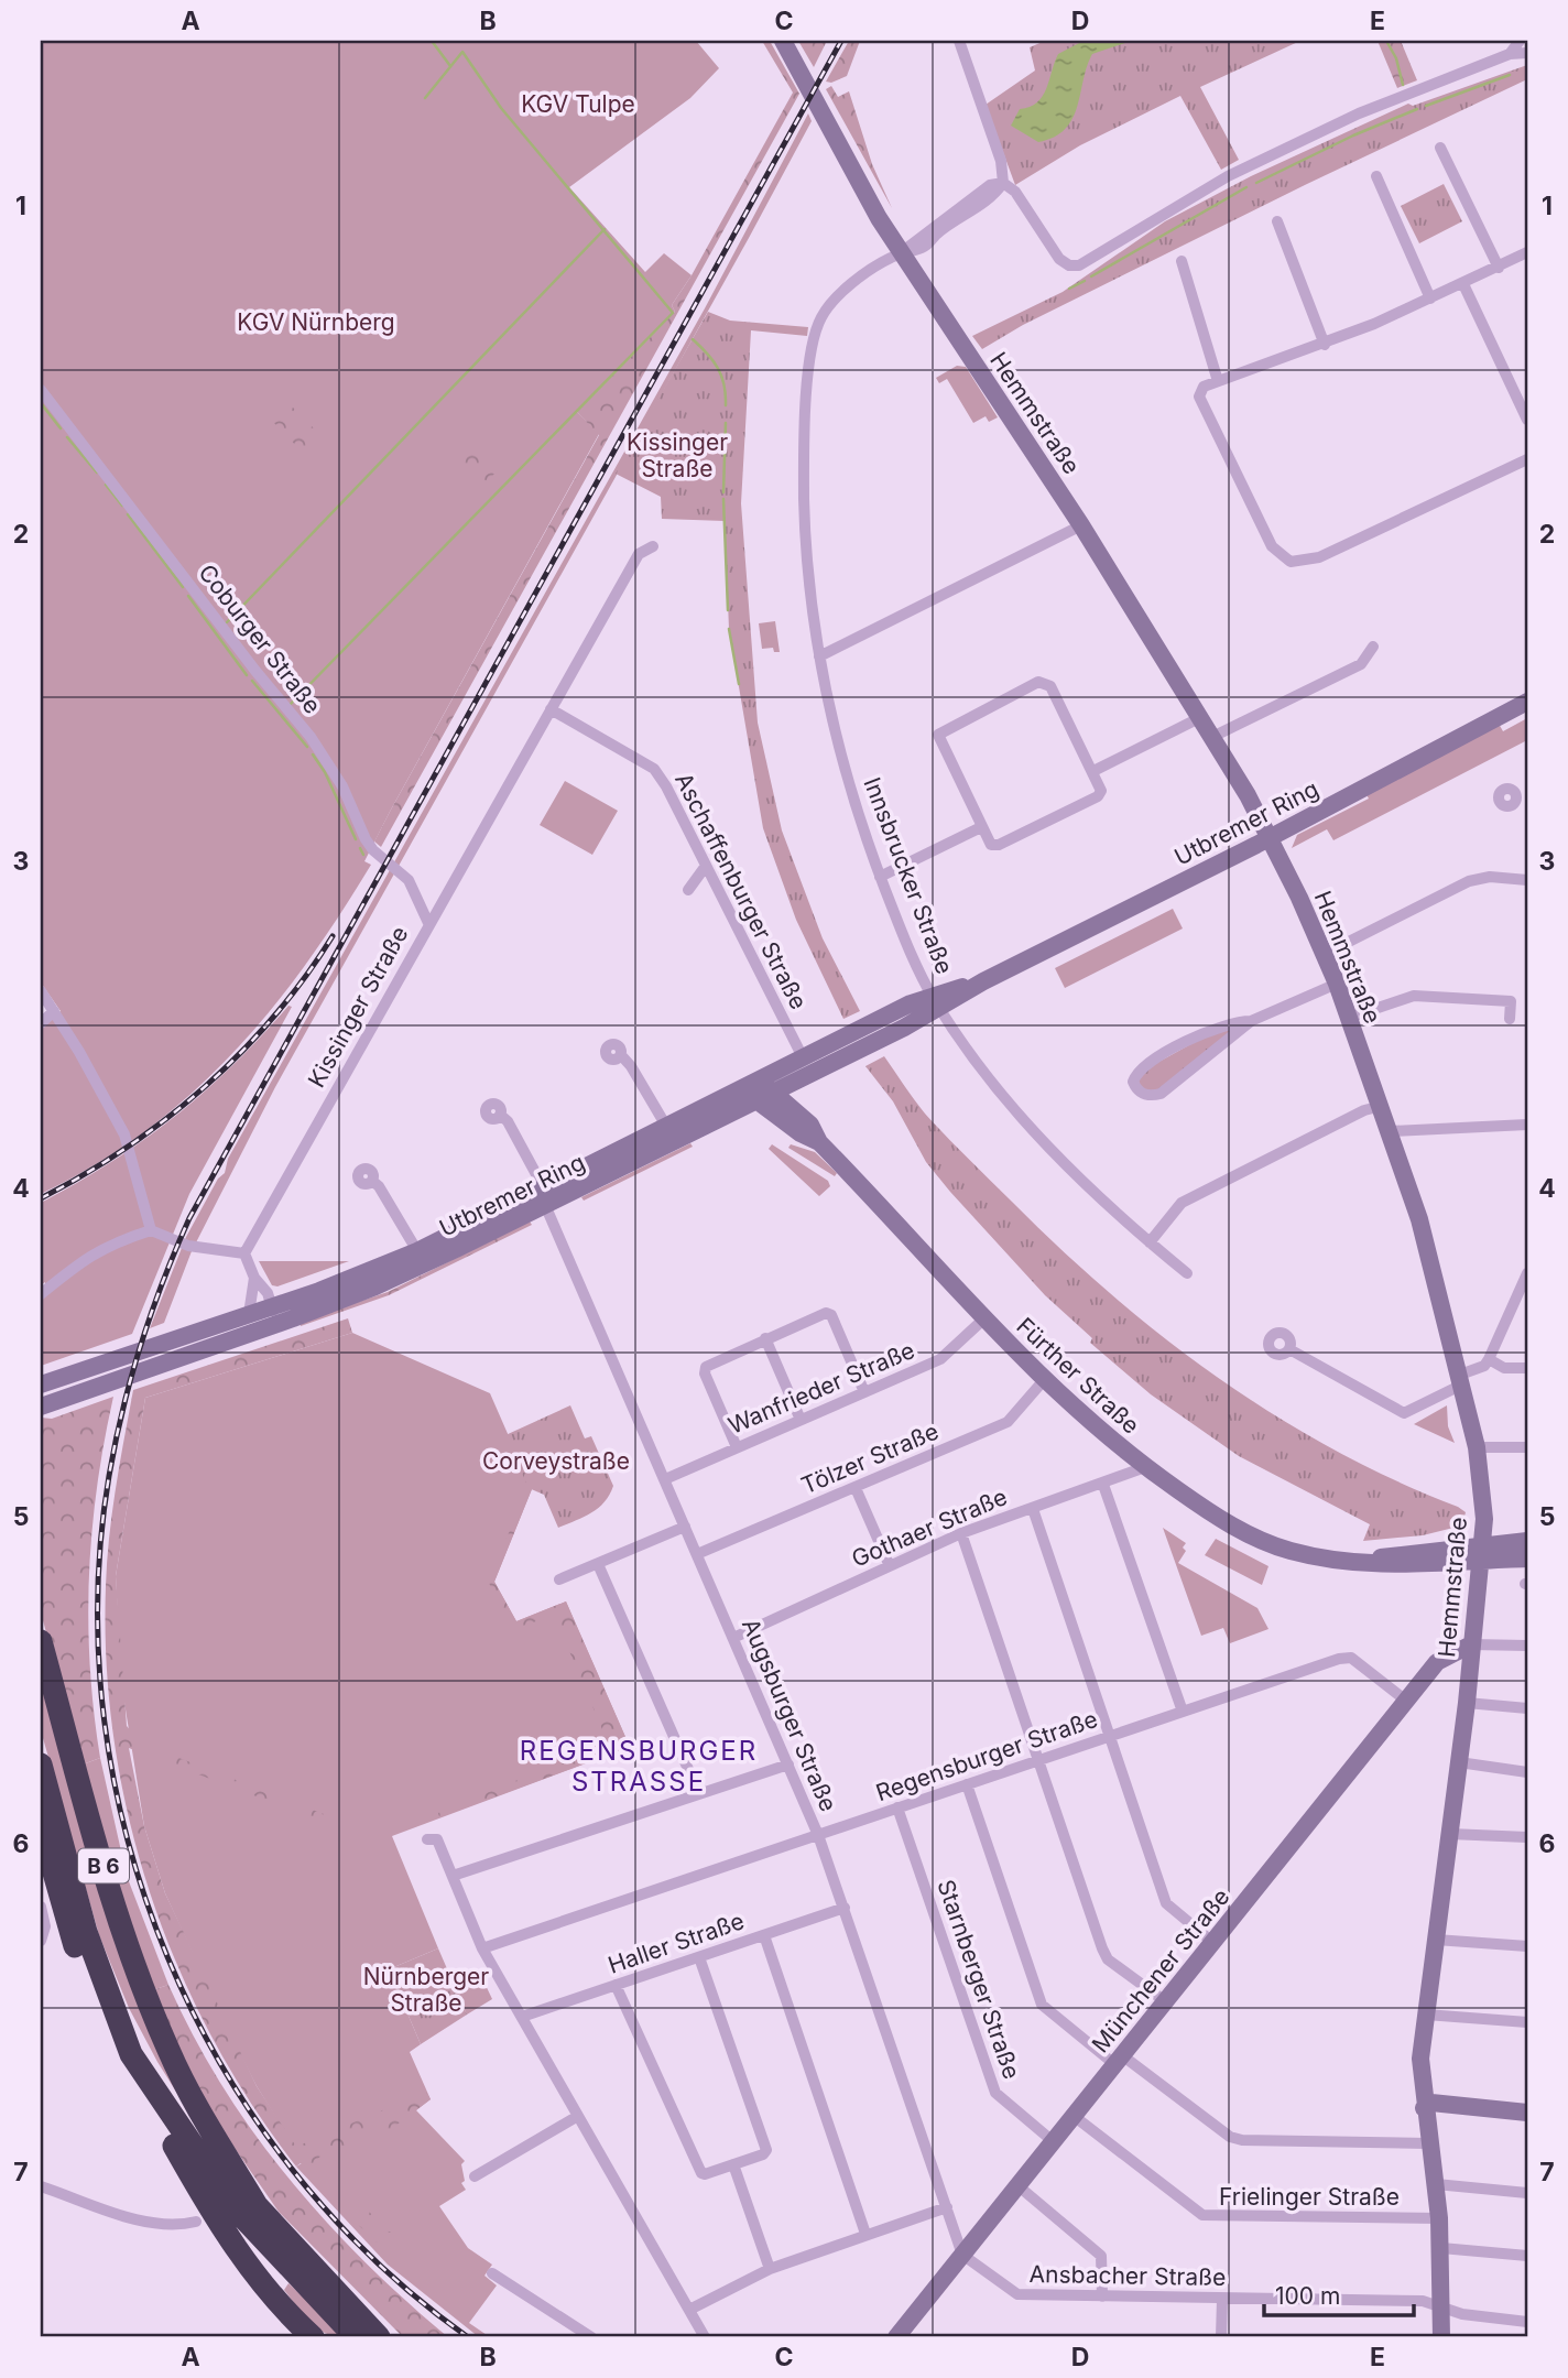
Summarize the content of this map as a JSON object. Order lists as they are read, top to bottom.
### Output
{
  "streets": {
    "highway": ["B 6"],
    "street": [
      "Hemmstraße",
      "Coburger Straße",
      "Utbremer Ring",
      "Innsbrucker Straße",
      "Aschaffenburger Straße",
      "Kissinger Straße",
      "Fürther Straße",
      "Wanfrieder Straße",
      "Tölzer Straße",
      "Gothaer Straße",
      "Augsburger Straße",
      "Regensburger Straße",
      "Haller Straße",
      "Münchener Straße",
      "Starnberger Straße",
      "Frielinger Straße",
      "Ansbacher Straße"
    ]
  },
  "crossings": [
    ["Hemmstraße", "Utbremer Ring"],
    ["Hemmstraße", "Innsbrucker Straße"],
    ["Hemmstraße", "Fürther Straße"],
    ["Hemmstraße", "Münchener Straße"],
    ["Hemmstraße", "Frielinger Straße"],
    ["Hemmstraße", "Ansbacher Straße"],
    ["Coburger Straße", "Kissinger Straße"],
    ["Utbremer Ring", "Innsbrucker Straße"],
    ["Utbremer Ring", "Aschaffenburger Straße"],
    ["Utbremer Ring", "Fürther Straße"],
    ["Utbremer Ring", "Augsburger Straße"],
    ["Aschaffenburger Straße", "Kissinger Straße"],
    ["Fürther Straße", "Wanfrieder Straße"],
    ["Fürther Straße", "Tölzer Straße"],
    ["Fürther Straße", "Gothaer Straße"],
    ["Wanfrieder Straße", "Augsburger Straße"],
    ["Tölzer Straße", "Augsburger Straße"],
    ["Gothaer Straße", "Augsburger Straße"],
    ["Augsburger Straße", "Regensburger Straße"],
    ["Augsburger Straße", "Haller Straße"],
    ["Augsburger Straße", "Münchener Straße"],
    ["Augsburger Straße", "Ansbacher Straße"],
    ["Regensburger Straße", "Münchener Straße"],
    ["Regensburger Straße", "Starnberger Straße"],
    ["Münchener Straße", "Starnberger Straße"],
    ["Münchener Straße", "Frielinger Straße"],
    ["Münchener Straße", "Ansbacher Straße"]
  ],
  "districts": ["REGENSBURGER STRASSE"],
  "parks": [
    "KGV Tulpe",
    "KGV Nürnberg",
    "Kissinger Straße",
    "Corveystraße",
    "Nürnberger Straße"
  ],
  "scale_bar": "100 m",
  "grid": {
    "columns": [
      "A",
      "B",
      "C",
      "D",
      "E"
    ],
    "rows": [
      "1",
      "2",
      "3",
      "4",
      "5",
      "6",
      "7"
    ]
  }
}
